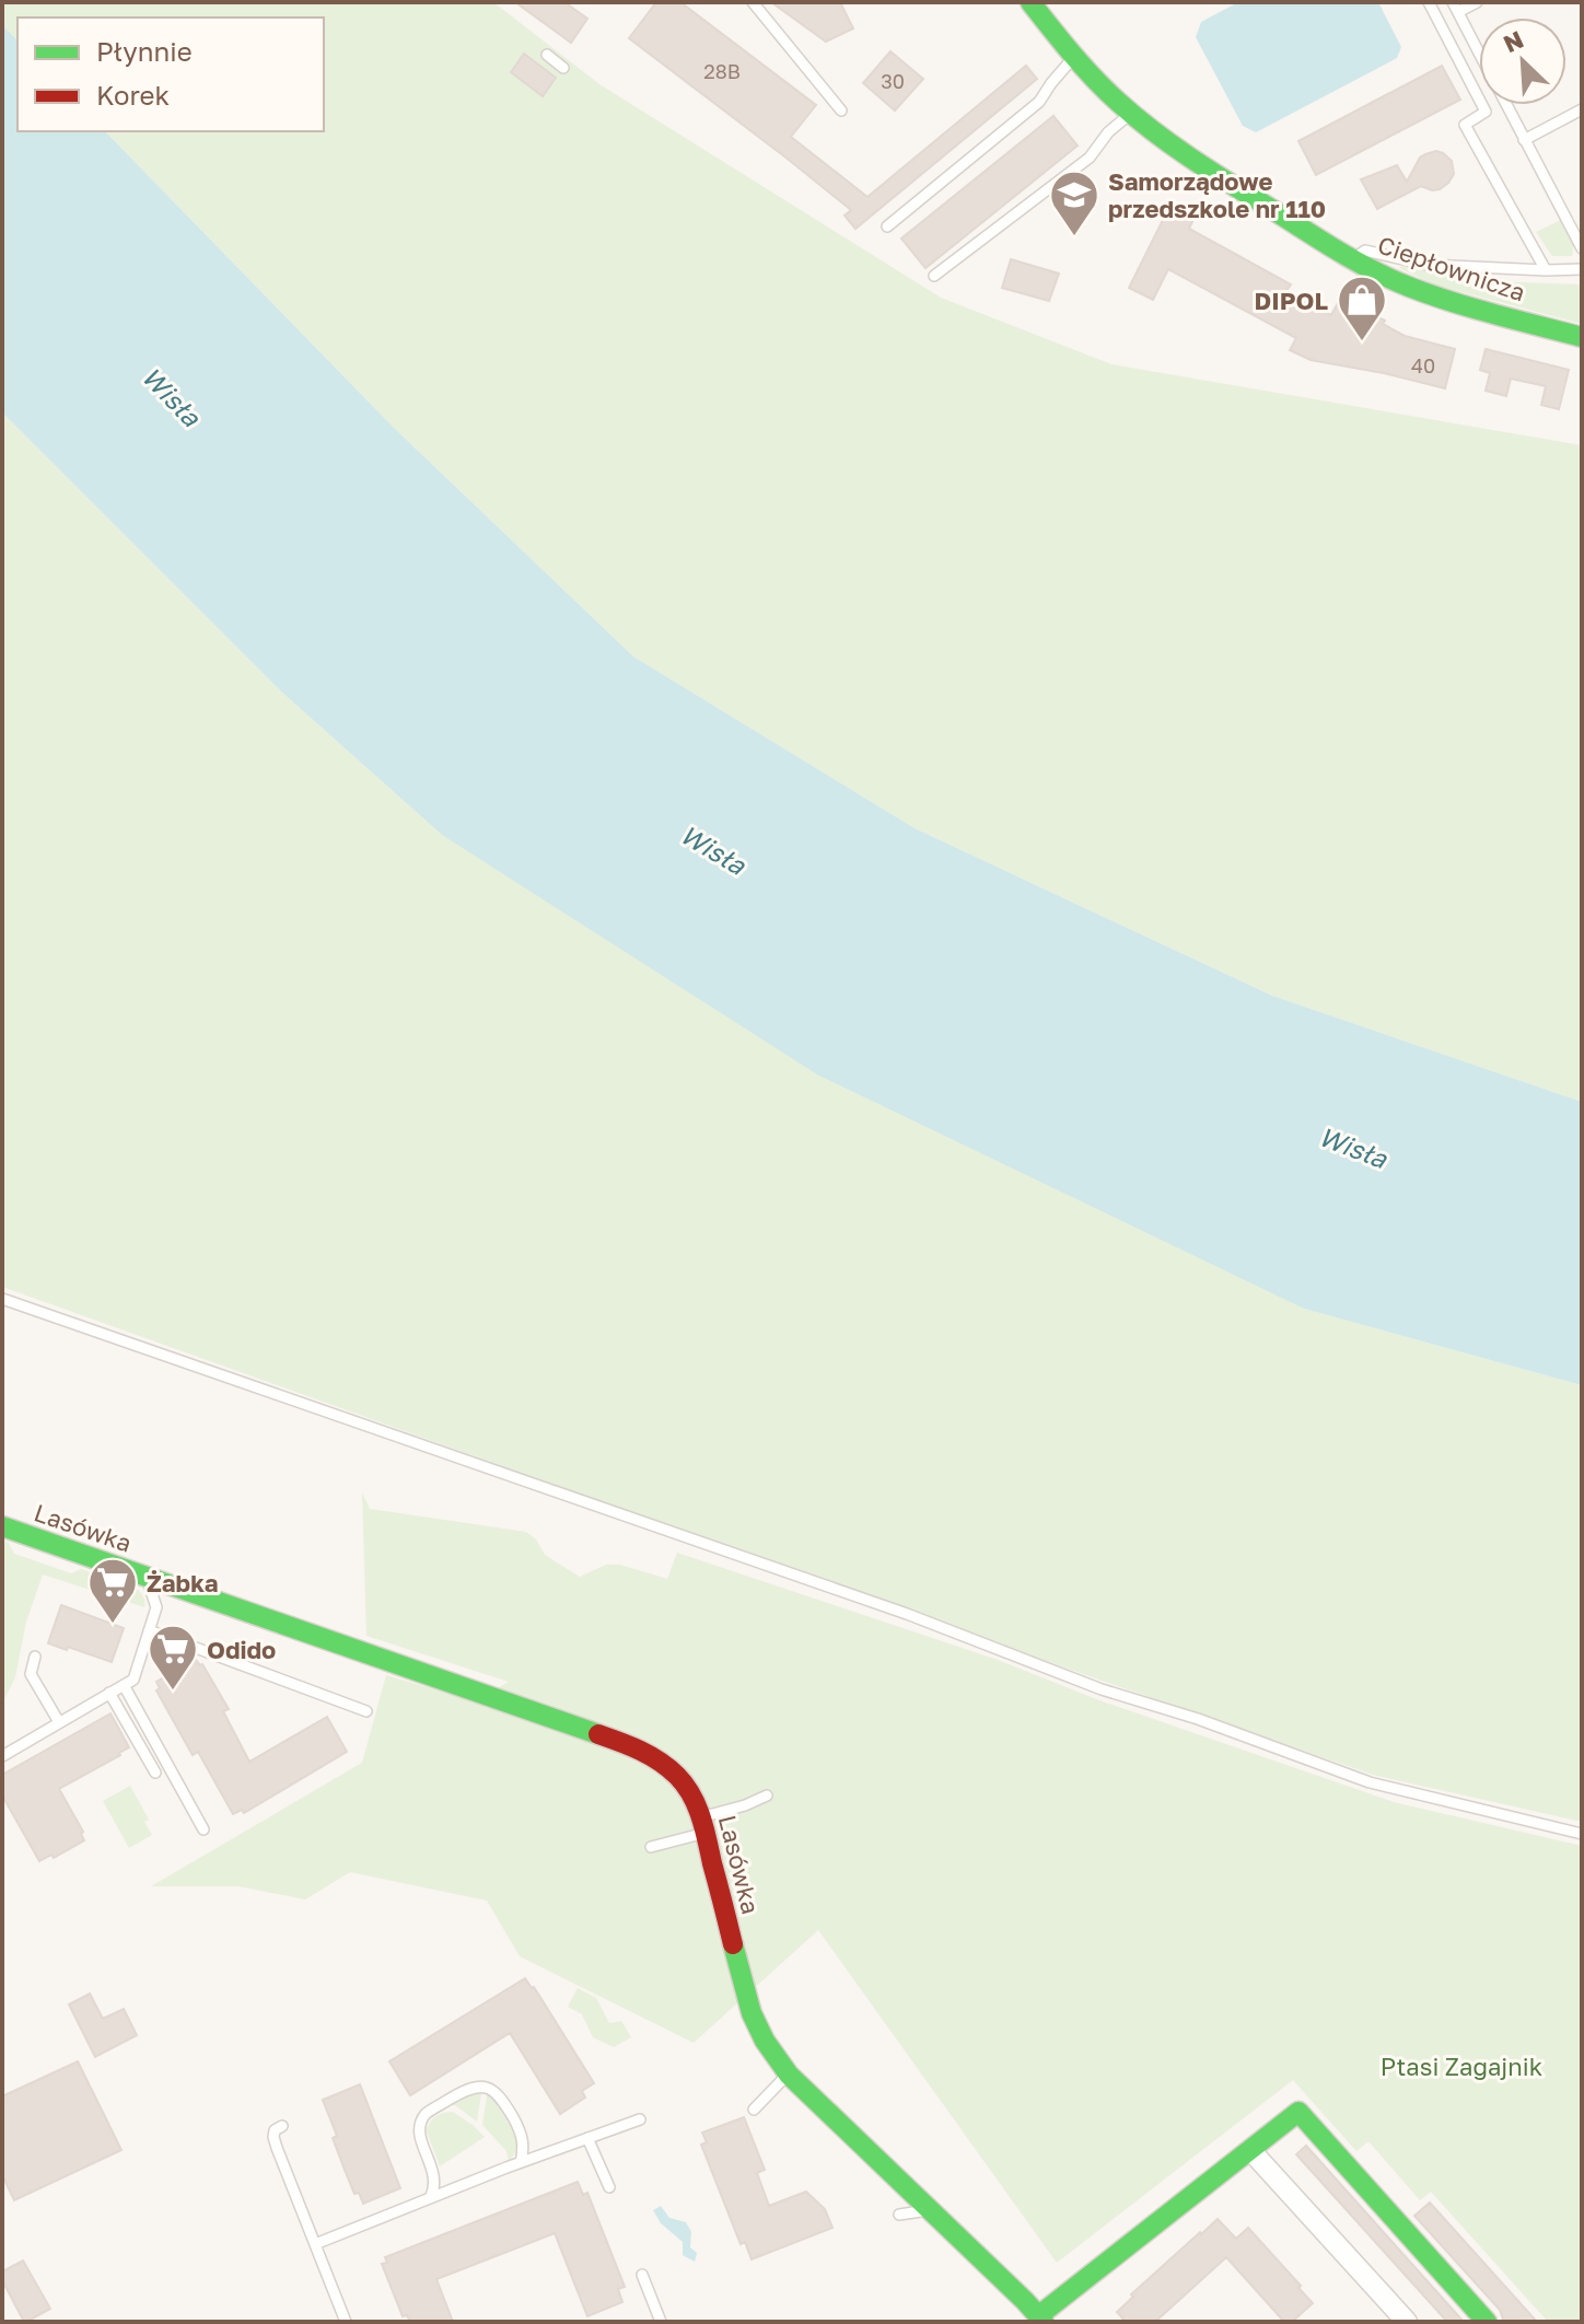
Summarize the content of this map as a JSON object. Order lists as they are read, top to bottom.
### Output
{
  "streets": {
    "street": ["Ciepłownicza", "Lasówka"]
  },
  "water": ["Wisła"],
  "parks": ["Ptasi Zagajnik"],
  "places": {
    "school or university": ["Samorządowe przedszkole nr 110"],
    "shop": ["DIPOL"],
    "supermarket": ["Żabka", "Odido"]
  },
  "house_numbers": ["28B", "30", "40"],
  "legend": ["Płynnie", "Korek"],
  "north": "top left"
}
